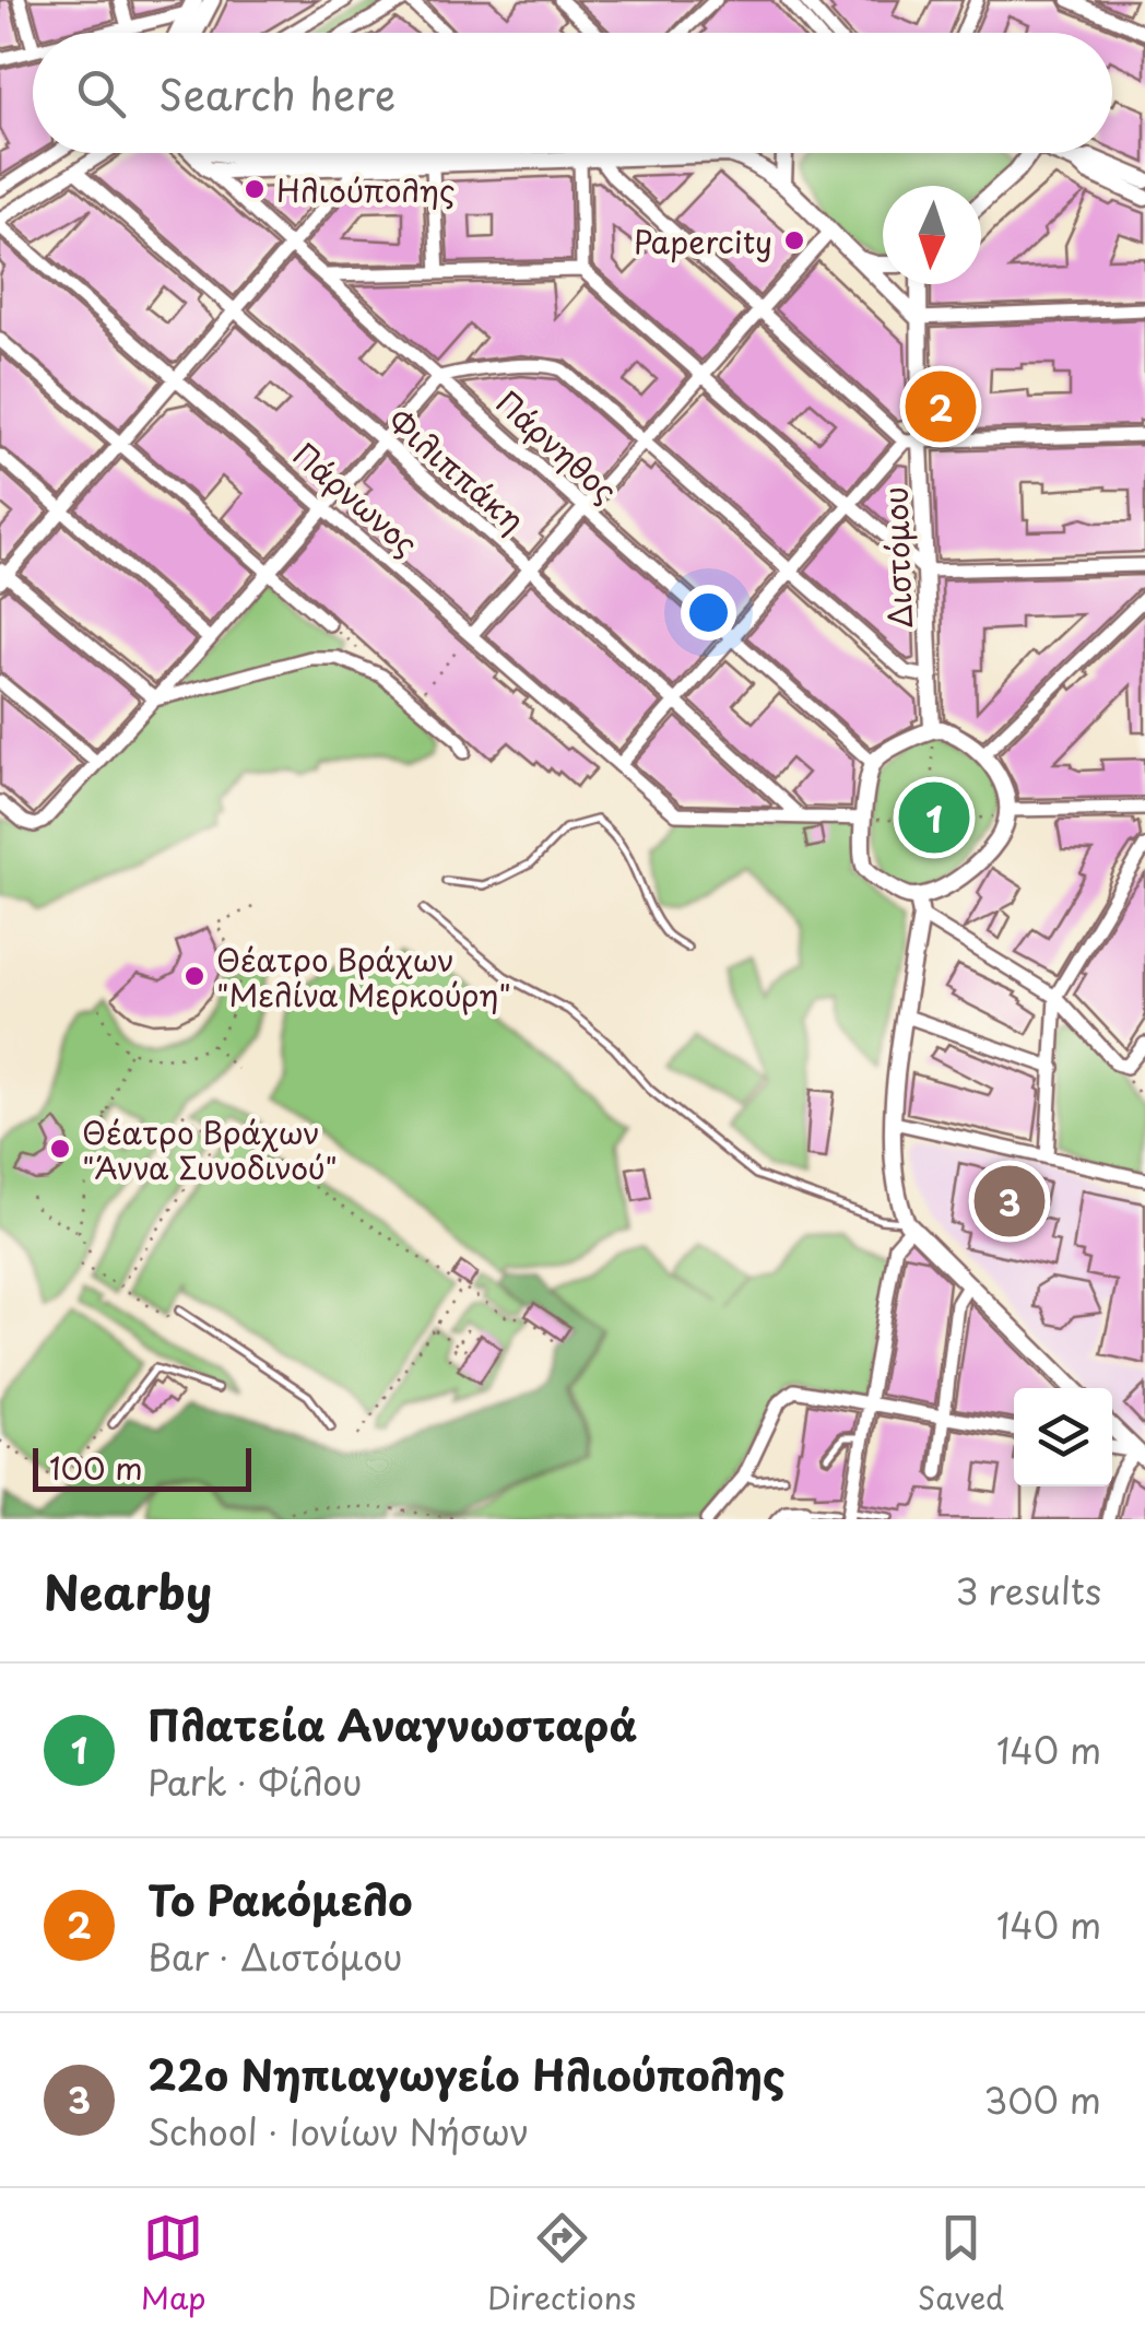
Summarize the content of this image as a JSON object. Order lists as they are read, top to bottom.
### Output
{
  "streets": {
    "street": [
      "Πάρνηθος",
      "Φιλιππάκη",
      "Πάρνωνος",
      "Διστόμου"
    ]
  },
  "crossings": [
    ["Φιλιππάκη", "Πάρνωνος"]
  ],
  "places": [
    "Ηλιούπολης",
    "Papercity",
    "Θέατρο Βράχων \"Μελίνα Μερκούρη\"",
    "Θέατρο Βράχων \"Άννα Συνοδινού\""
  ],
  "scale_bar": "100 m",
  "north": "bottom",
  "page": {
    "search": "Search here",
    "pins": ["2", "1", "3"],
    "scale": "100 m",
    "heading": ["Nearby", "3 results"],
    "list": [
      {
        "mark": "1",
        "name": "Πλατεία Αναγνωσταρά",
        "note": "Park · Φίλου",
        "value": "140 m"
      },
      {
        "mark": "2",
        "name": "Το Ρακόμελο",
        "note": "Bar · Διστόμου",
        "value": "140 m"
      },
      {
        "mark": "3",
        "name": "22ο Νηπιαγωγείο Ηλιούπολης",
        "note": "School · Ιονίων Νήσων",
        "value": "300 m"
      }
    ],
    "nav": ["Map", "Directions", "Saved"]
  }
}
